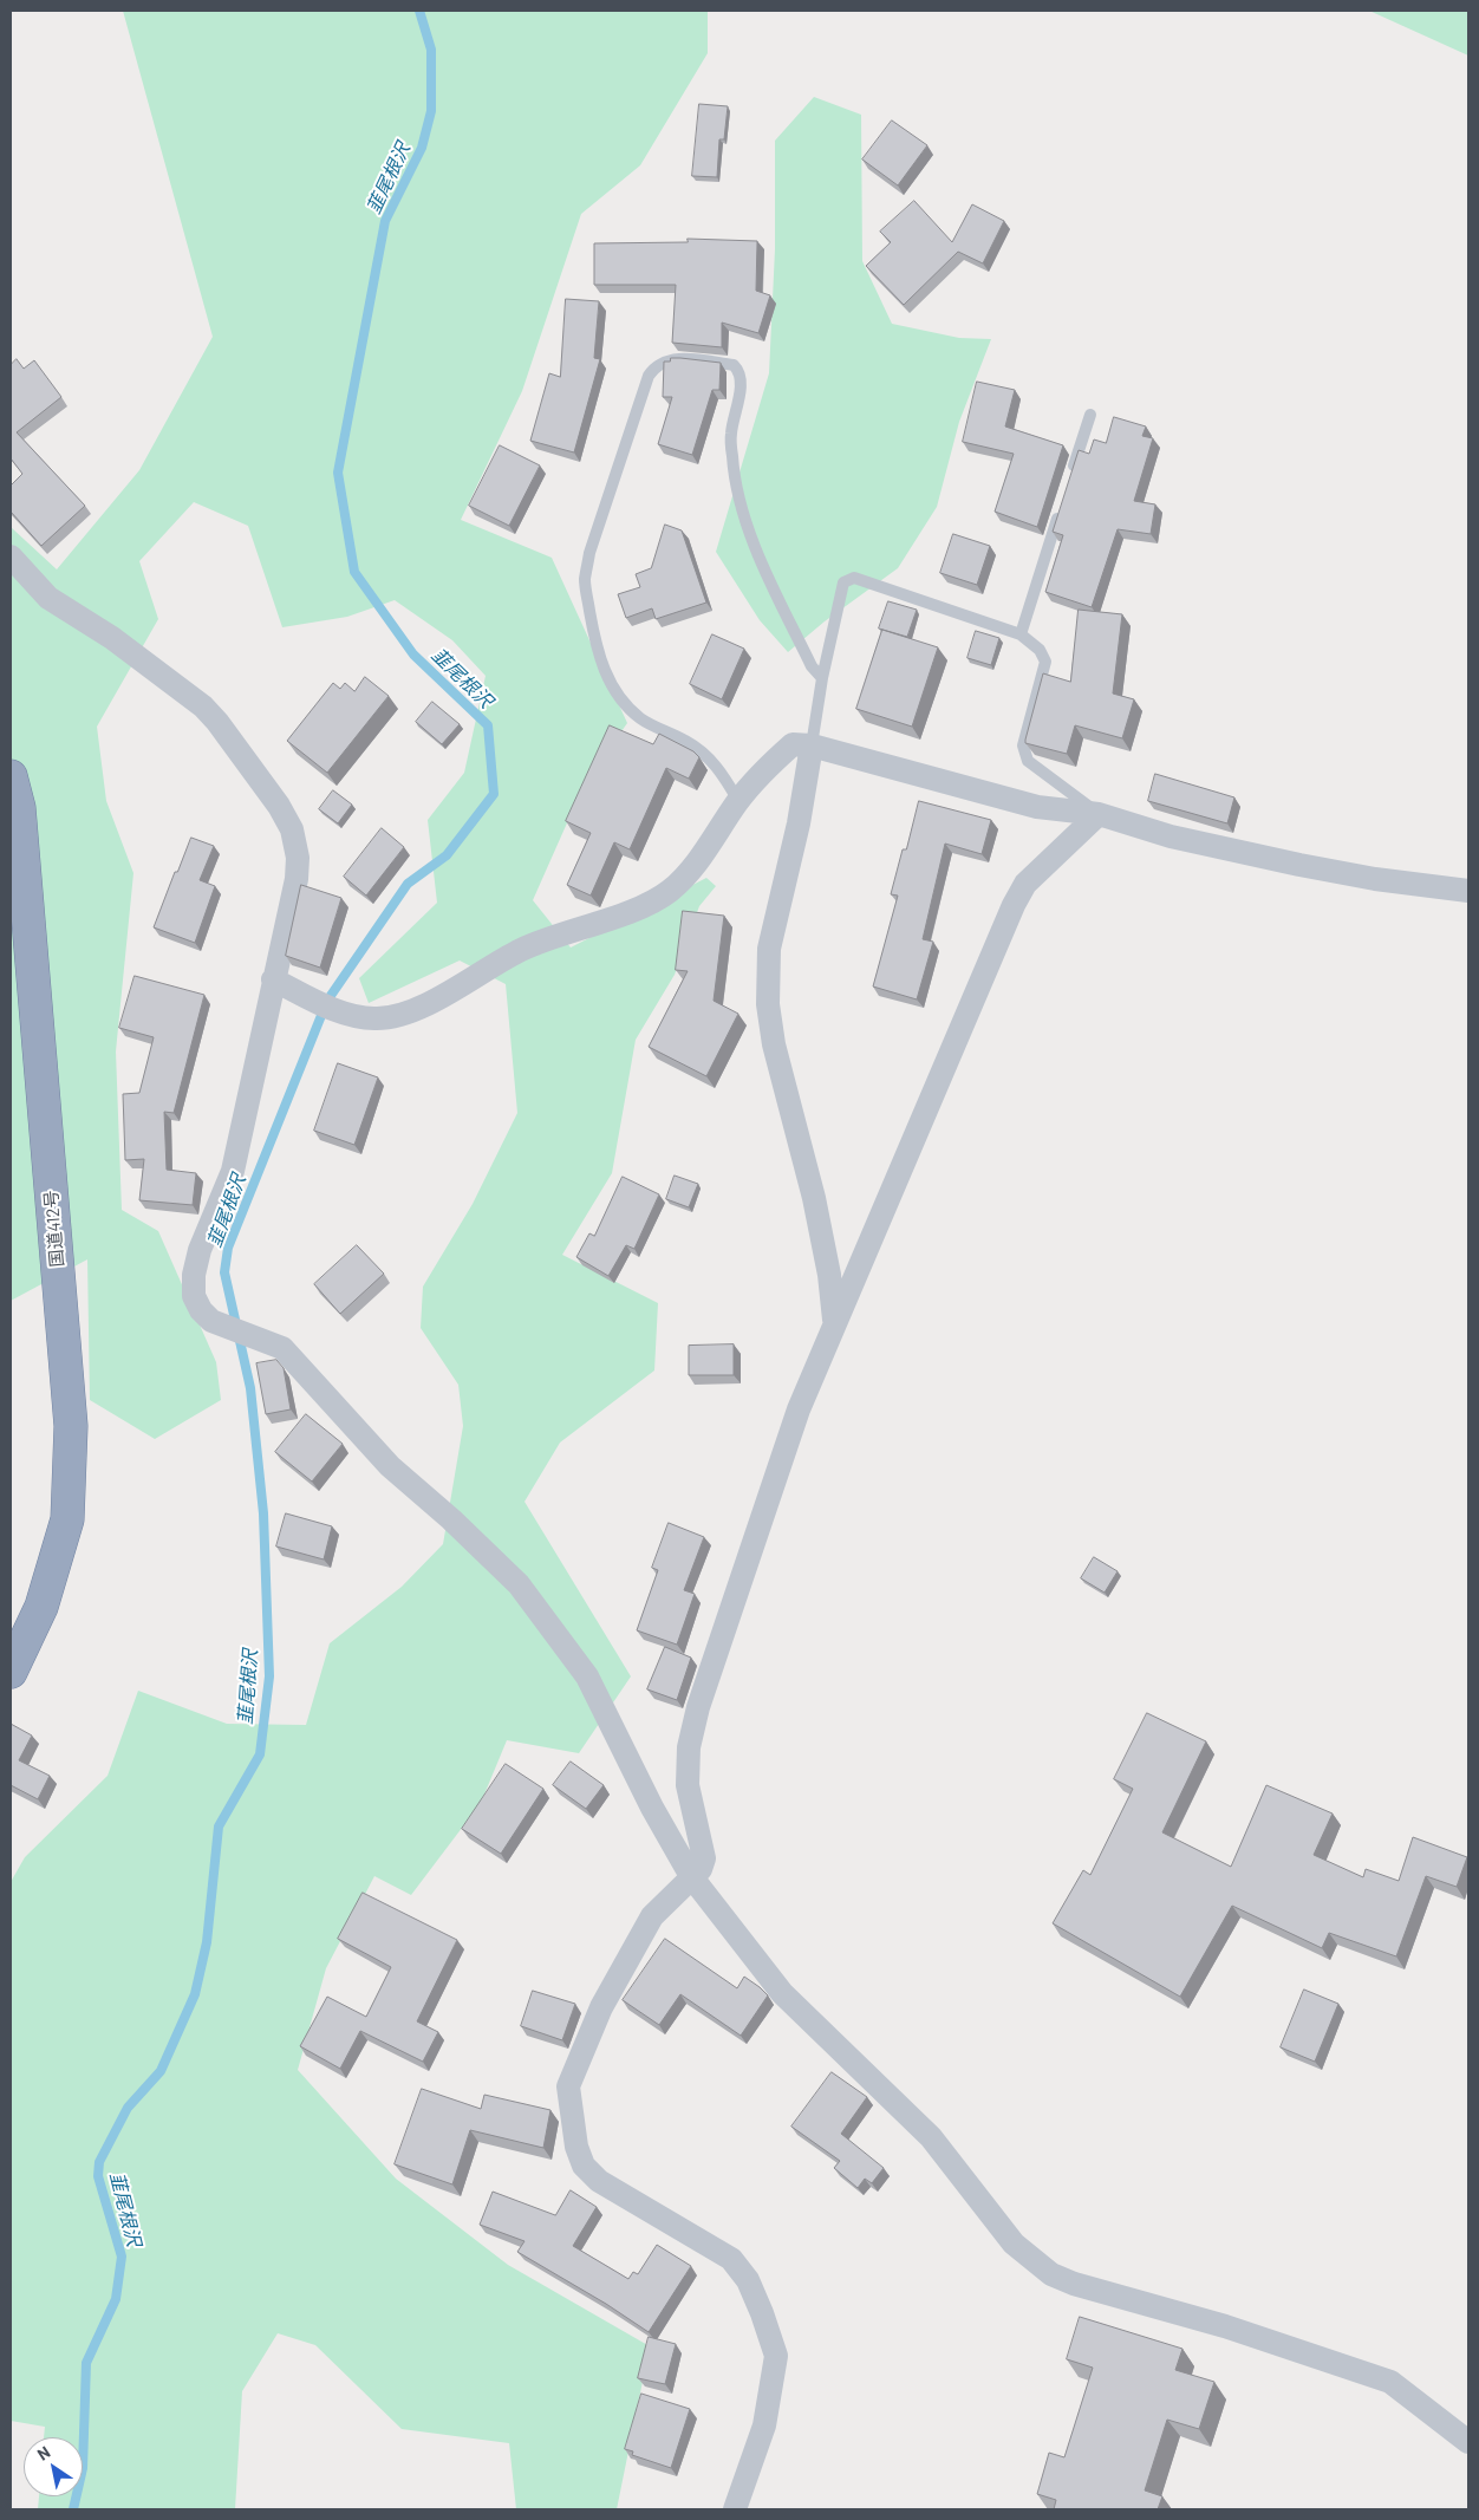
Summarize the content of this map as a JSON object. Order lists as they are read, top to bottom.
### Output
{
  "streets": {
    "highway": ["国道412号"]
  },
  "water": ["韮尾根沢"],
  "north": "top left"
}
